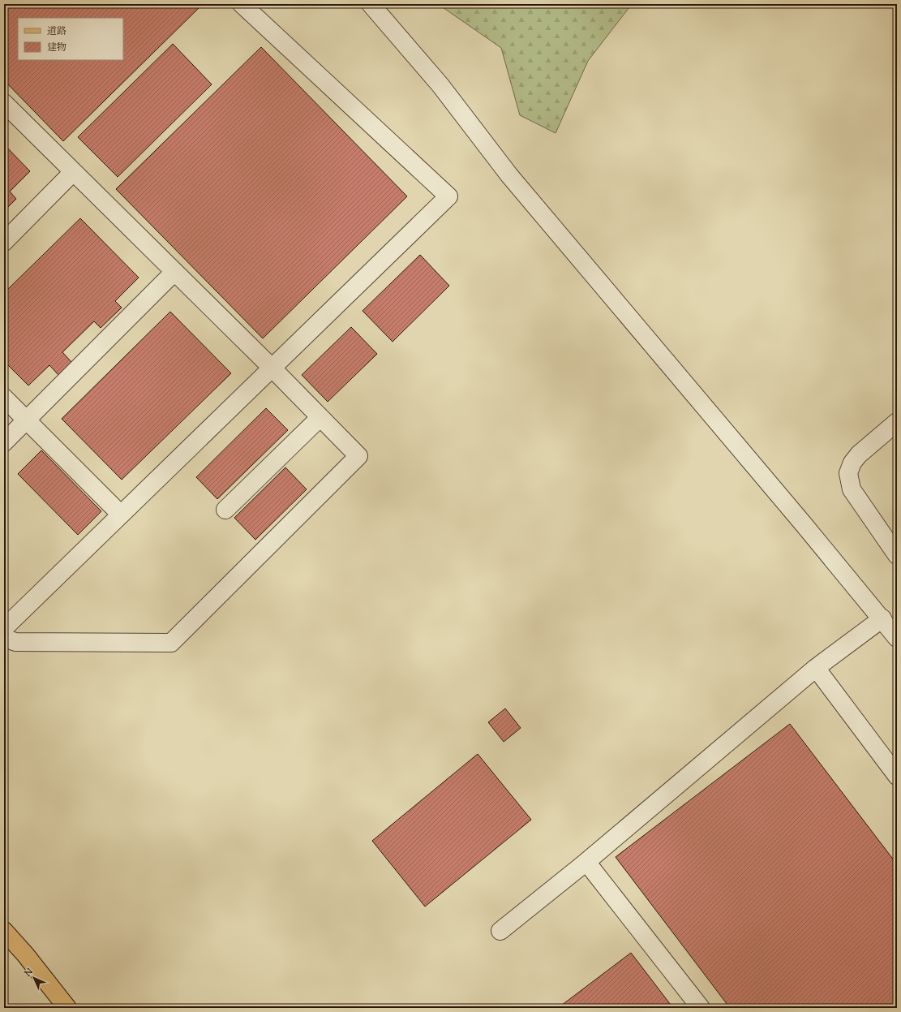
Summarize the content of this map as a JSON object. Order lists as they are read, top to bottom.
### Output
{
  "legend": ["道路", "建物"],
  "north": "top left"
}
